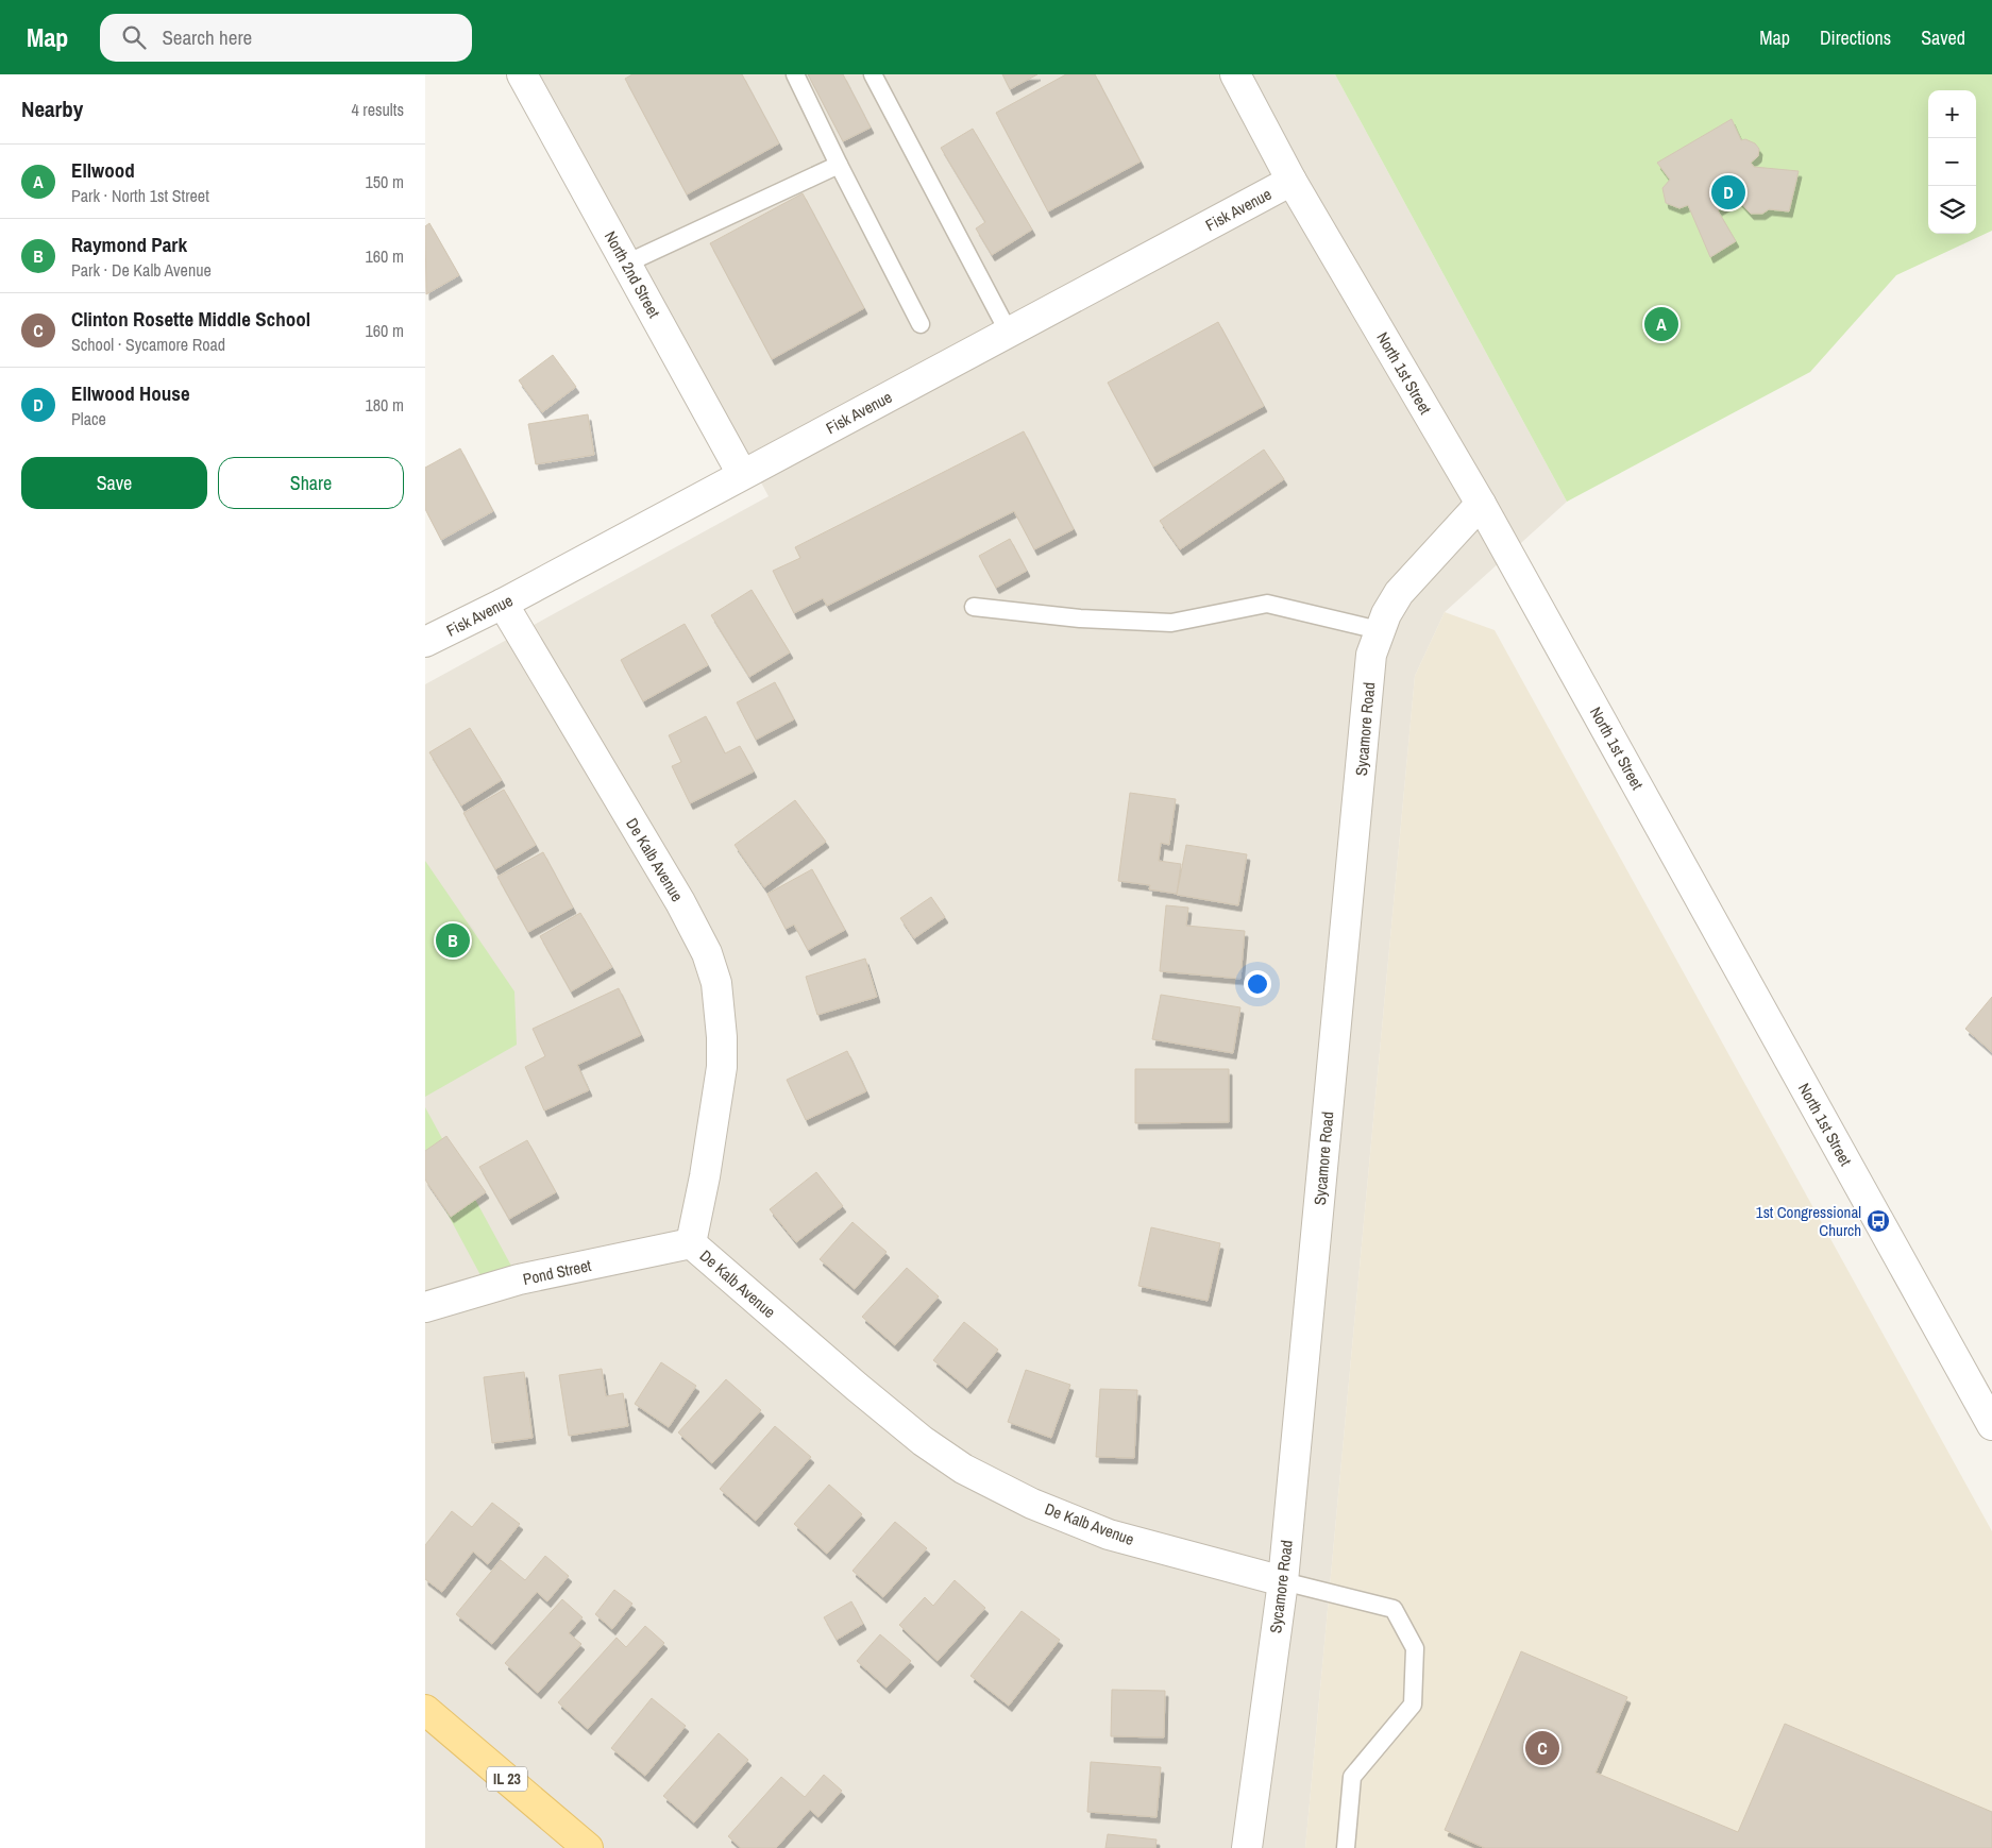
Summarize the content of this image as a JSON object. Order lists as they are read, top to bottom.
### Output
{
  "streets": {
    "main road": ["IL 23"],
    "street": [
      "Fisk Avenue",
      "North 2nd Street",
      "North 1st Street",
      "Sycamore Road",
      "De Kalb Avenue",
      "Pond Street"
    ]
  },
  "crossings": [
    ["Fisk Avenue", "North 2nd Street"],
    ["Fisk Avenue", "North 1st Street"],
    ["Fisk Avenue", "De Kalb Avenue"],
    ["North 1st Street", "Sycamore Road"],
    ["Sycamore Road", "De Kalb Avenue"],
    ["De Kalb Avenue", "Pond Street"]
  ],
  "places": {
    "bus stop": ["1st Congressional Church"]
  },
  "page": {
    "header": "Map",
    "search": "Search here",
    "nav": ["Map", "Directions", "Saved"],
    "heading": ["Nearby", "4 results"],
    "map_buttons": ["+", "−"],
    "list": [
      {
        "mark": "A",
        "name": "Ellwood",
        "note": "Park · North 1st Street",
        "value": "150 m"
      },
      {
        "mark": "B",
        "name": "Raymond Park",
        "note": "Park · De Kalb Avenue",
        "value": "160 m"
      },
      {
        "mark": "C",
        "name": "Clinton Rosette Middle School",
        "note": "School · Sycamore Road",
        "value": "160 m"
      },
      {
        "mark": "D",
        "name": "Ellwood House",
        "note": "Place",
        "value": "180 m"
      }
    ],
    "pins": [
      "D",
      "A",
      "B",
      "C"
    ],
    "buttons": ["Save", "Share"]
  }
}
